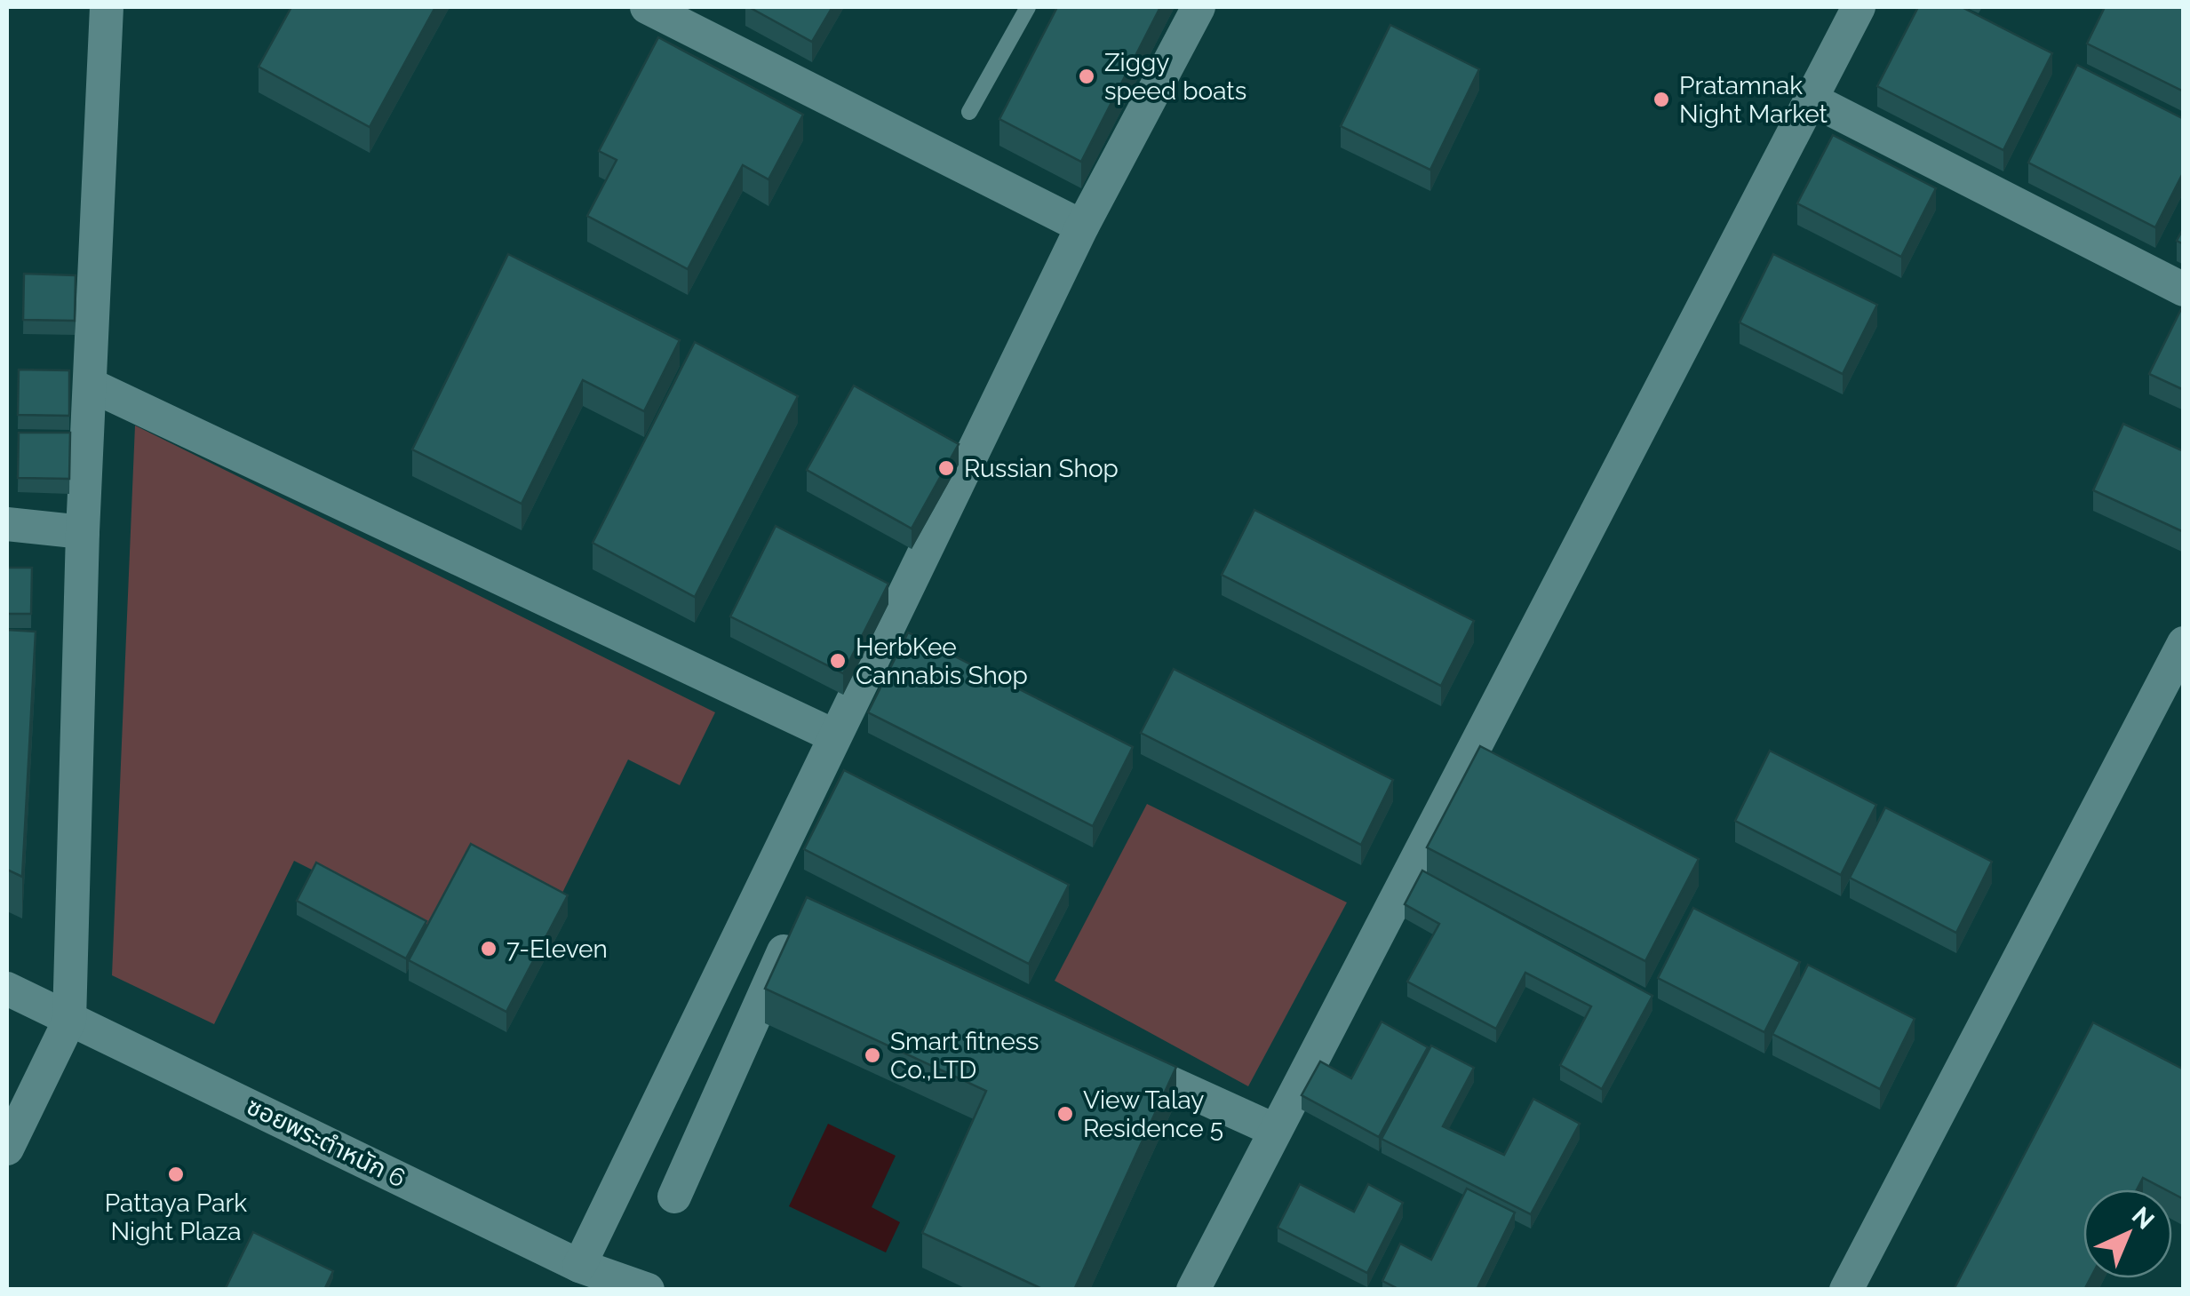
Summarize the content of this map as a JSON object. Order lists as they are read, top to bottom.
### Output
{
  "streets": {
    "street": ["ซอยพระตำหนัก 6"]
  },
  "places": [
    "Ziggy speed boats",
    "Pratamnak Night Market",
    "Russian Shop",
    "HerbKee Cannabis Shop",
    "7-Eleven",
    "Smart fitness Co.,LTD",
    "View Talay Residence 5",
    "Pattaya Park Night Plaza"
  ],
  "north": "top right"
}
